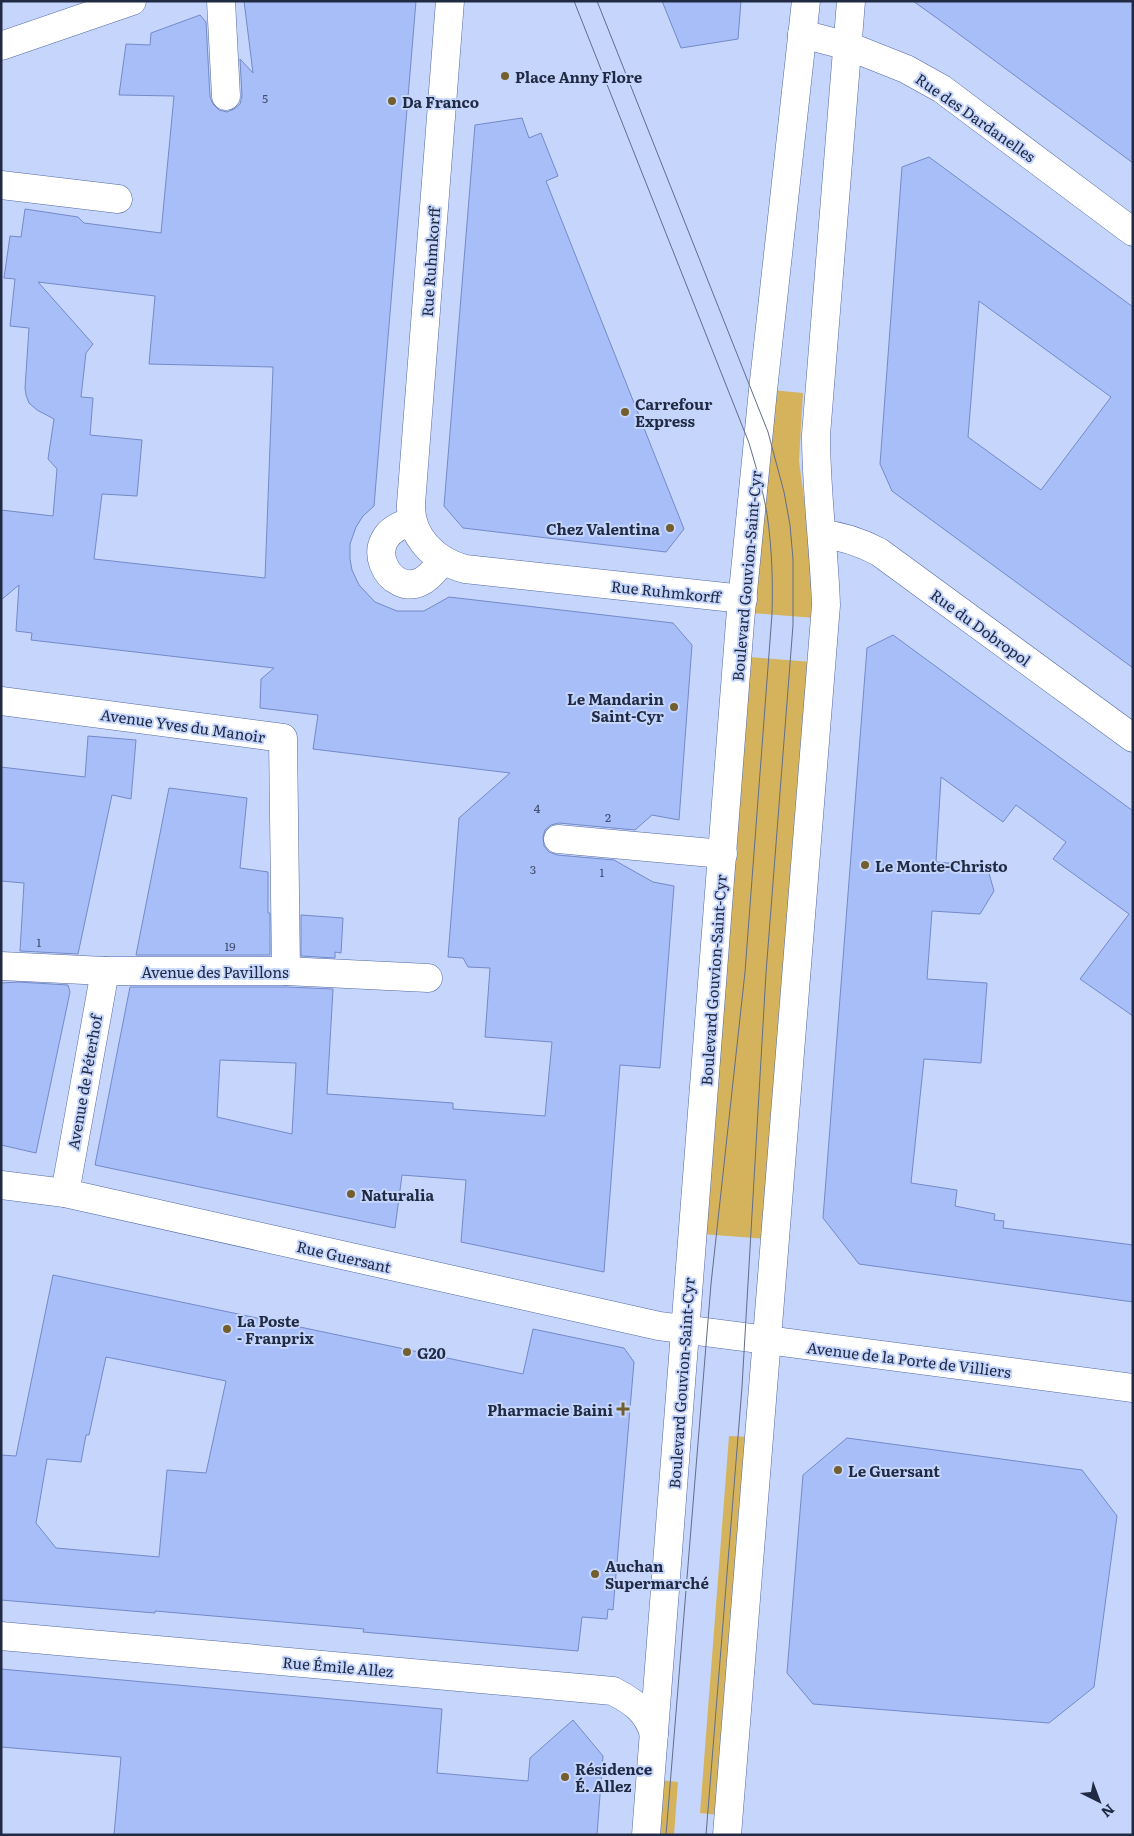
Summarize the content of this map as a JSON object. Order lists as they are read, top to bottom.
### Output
{
  "streets": {
    "street": [
      "Rue des Dardanelles",
      "Rue Ruhmkorff",
      "Boulevard Gouvion-Saint-Cyr",
      "Rue du Dobropol",
      "Avenue Yves du Manoir",
      "Avenue des Pavillons",
      "Avenue de Péterhof",
      "Rue Guersant",
      "Avenue de la Porte de Villiers",
      "Rue Émile Allez"
    ]
  },
  "crossings": [
    ["Rue des Dardanelles", "Boulevard Gouvion-Saint-Cyr"],
    ["Rue Ruhmkorff", "Boulevard Gouvion-Saint-Cyr"],
    ["Boulevard Gouvion-Saint-Cyr", "Rue Guersant"],
    ["Boulevard Gouvion-Saint-Cyr", "Avenue de la Porte de Villiers"],
    ["Boulevard Gouvion-Saint-Cyr", "Rue Émile Allez"],
    ["Avenue Yves du Manoir", "Avenue des Pavillons"],
    ["Avenue des Pavillons", "Avenue de Péterhof"],
    ["Avenue de Péterhof", "Rue Guersant"],
    ["Rue Guersant", "Avenue de la Porte de Villiers"]
  ],
  "places": {
    "other": [
      "Place Anny Flore",
      "Da Franco",
      "Carrefour Express",
      "Chez Valentina",
      "Le Mandarin Saint-Cyr",
      "Le Monte-Christo",
      "Naturalia",
      "La Poste - Franprix",
      "G20",
      "Le Guersant",
      "Auchan Supermarché",
      "Résidence É. Allez"
    ],
    "health": ["Pharmacie Baini"]
  },
  "house_numbers": [
    "5",
    "4",
    "2",
    "3",
    "1",
    "1",
    "19"
  ],
  "north": "bottom right"
}
